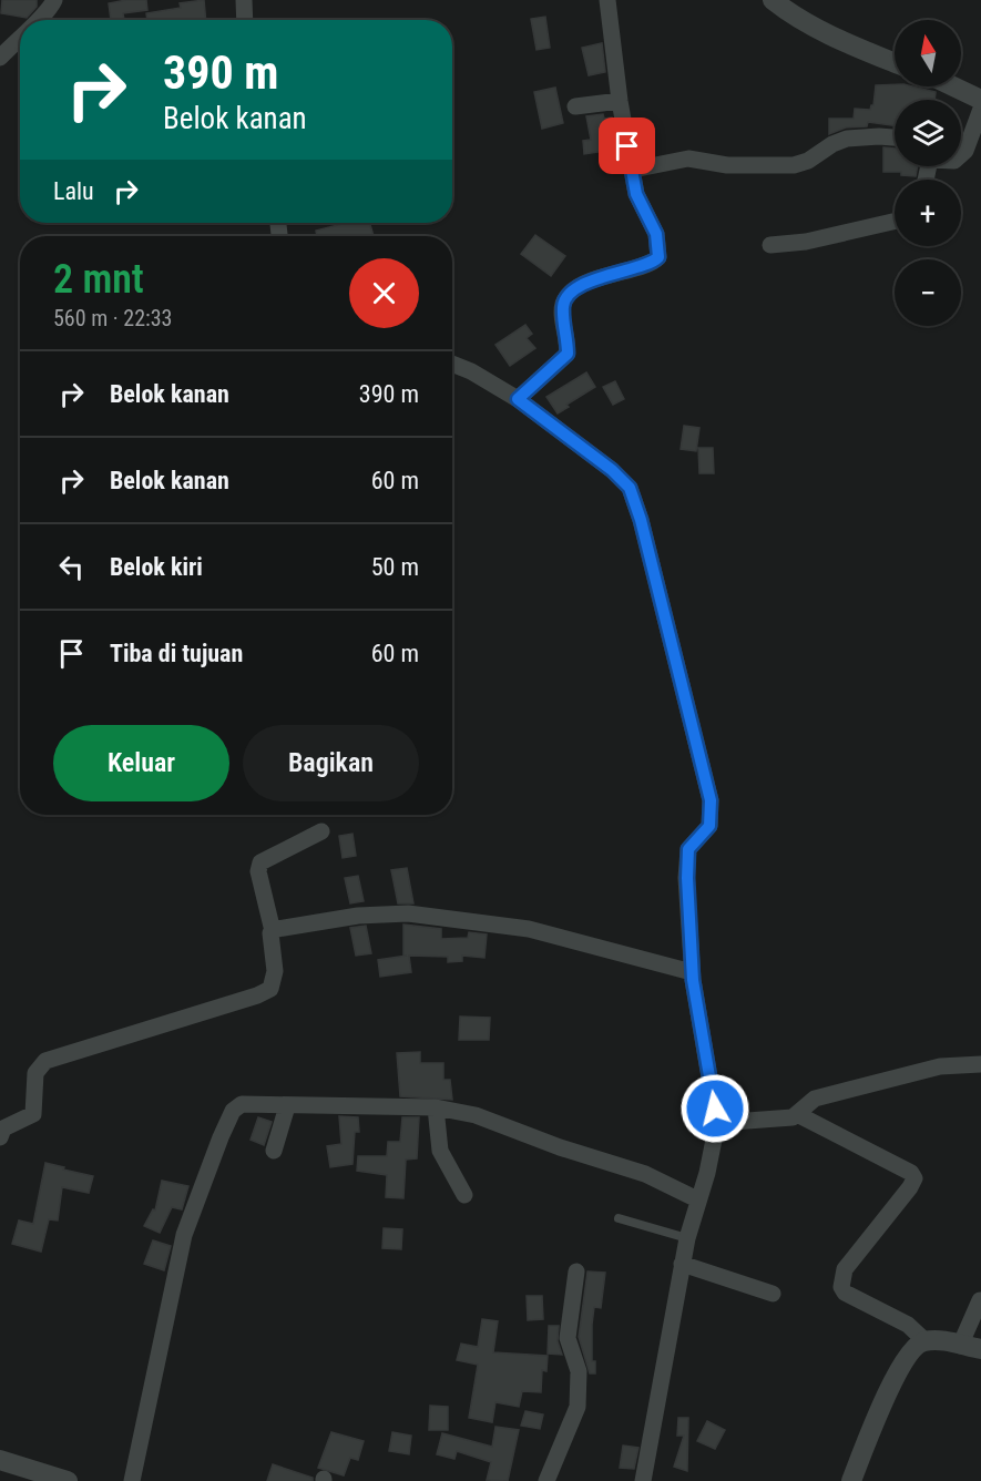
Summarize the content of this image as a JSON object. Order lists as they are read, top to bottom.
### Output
{
  "north": "top",
  "page": {
    "map_buttons": ["+", "−"],
    "turn": ["390 m", "Belok kanan"],
    "then": "Lalu",
    "heading": ["2 mnt", "560 m · 22:33"],
    "list": [
      {
        "name": "Belok kanan",
        "value": "390 m"
      },
      {
        "name": "Belok kanan",
        "value": "60 m"
      },
      {
        "name": "Belok kiri",
        "value": "50 m"
      },
      {
        "name": "Tiba di tujuan",
        "value": "60 m"
      }
    ],
    "buttons": ["Keluar", "Bagikan"]
  }
}
